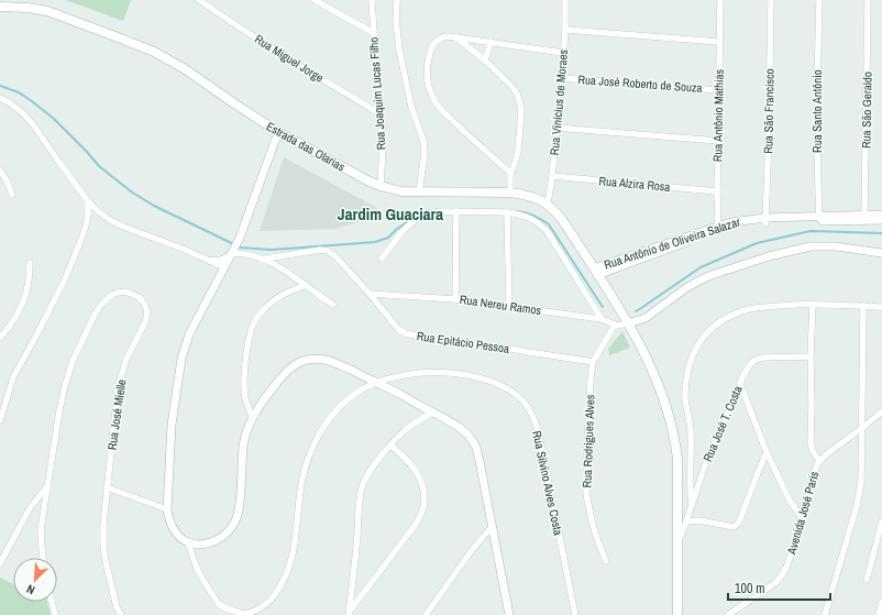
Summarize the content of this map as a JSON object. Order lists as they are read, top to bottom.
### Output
{
  "streets": {
    "main road": ["Estrada das Olarias"],
    "street": [
      "Rua Miguel Jorge",
      "Rua José Roberto de Souza",
      "Rua Joaquim Lucas Filho",
      "Rua Vinícius de Moraes",
      "Rua São Geraldo",
      "Rua São Francisco",
      "Rua Santo Antônio",
      "Rua Antônio Mathias",
      "Rua Alzira Rosa",
      "Rua Antônio de Oliveira Salazar",
      "Rua Nereu Ramos",
      "Rua Epitácio Pessoa",
      "Rua José Mielle",
      "Rua José T. Costa",
      "Rua Rodrigues Alves",
      "Rua Silvino Alves Costa",
      "Avenida José Paris"
    ]
  },
  "crossings": [
    ["Rua Miguel Jorge", "Rua Joaquim Lucas Filho"],
    ["Rua José Roberto de Souza", "Rua Vinícius de Moraes"],
    ["Rua José Roberto de Souza", "Rua Antônio Mathias"],
    ["Rua Joaquim Lucas Filho", "Estrada das Olarias"],
    ["Rua Vinícius de Moraes", "Estrada das Olarias"],
    ["Rua Vinícius de Moraes", "Rua Alzira Rosa"],
    ["Rua São Geraldo", "Rua Antônio de Oliveira Salazar"],
    ["Rua São Francisco", "Rua Antônio de Oliveira Salazar"],
    ["Rua Santo Antônio", "Rua Antônio de Oliveira Salazar"],
    ["Rua Antônio Mathias", "Rua Alzira Rosa"],
    ["Rua Antônio Mathias", "Rua Antônio de Oliveira Salazar"],
    ["Estrada das Olarias", "Rua Antônio de Oliveira Salazar"],
    ["Estrada das Olarias", "Rua Nereu Ramos"],
    ["Estrada das Olarias", "Rua José T. Costa"],
    ["Rua Nereu Ramos", "Rua Epitácio Pessoa"],
    ["Rua Nereu Ramos", "Rua Rodrigues Alves"],
    ["Rua Epitácio Pessoa", "Rua Rodrigues Alves"]
  ],
  "districts": ["Jardim Guaciara"],
  "scale_bar": "100 m",
  "north": "bottom left"
}
